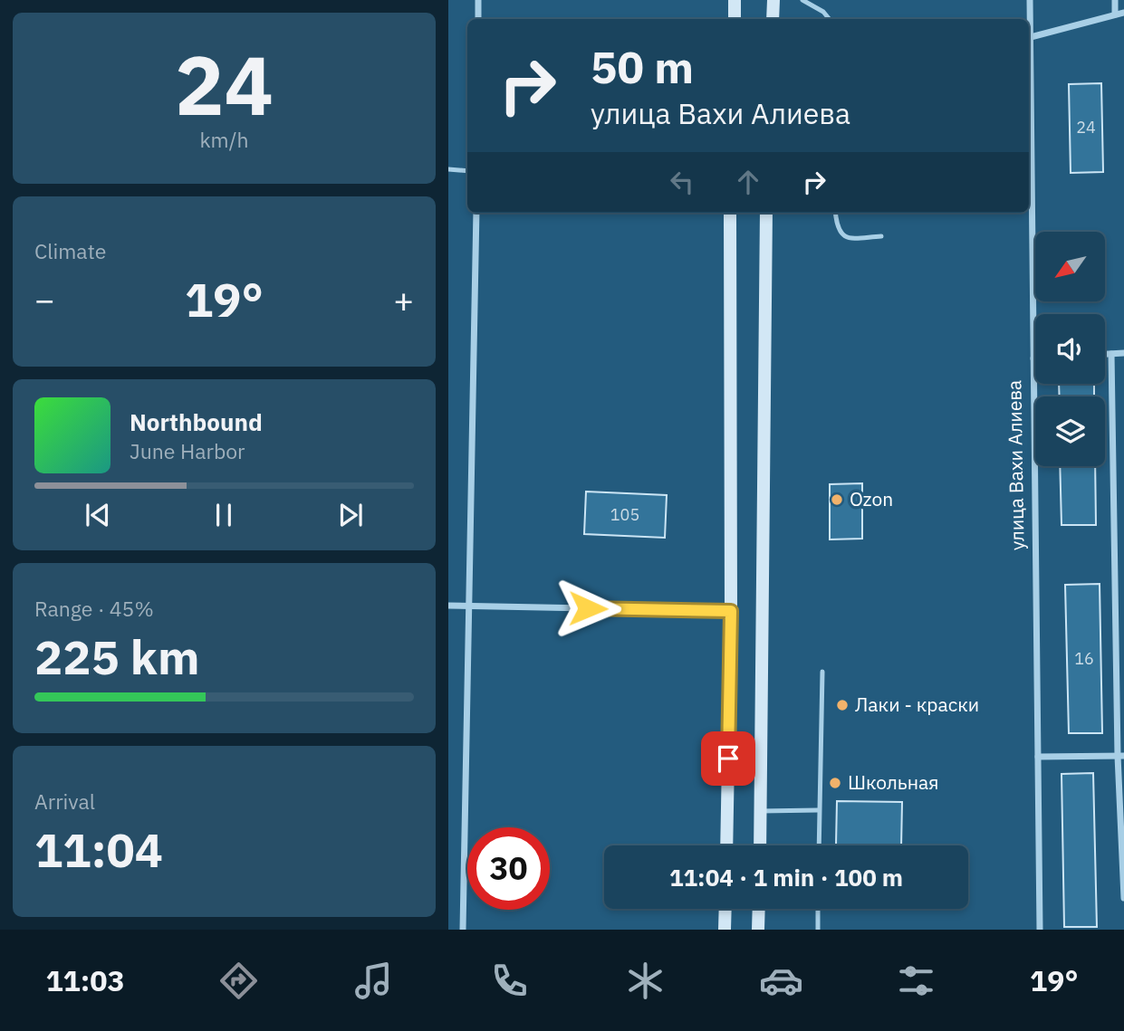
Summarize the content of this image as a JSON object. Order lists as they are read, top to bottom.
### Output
{
  "streets": {
    "street": ["улица Вахи Алиева"]
  },
  "places": ["Ozon", "Лаки - краски", "Школьная"],
  "house_numbers": ["24", "105", "16"],
  "north": "bottom left",
  "page": {
    "tile": [
      ["24", "km/h"],
      "Climate",
      ["Range · 45%", "225 km"],
      ["Arrival", "11:04"]
    ],
    "turn": ["50 m", "улица Вахи Алиева"],
    "heat": ["−", "19°", "+"],
    "song": ["Northbound", "June Harbor"],
    "limit": "30",
    "trip": "11:04 · 1 min · 100 m",
    "tabs": ["11:03", "19°"]
  }
}
